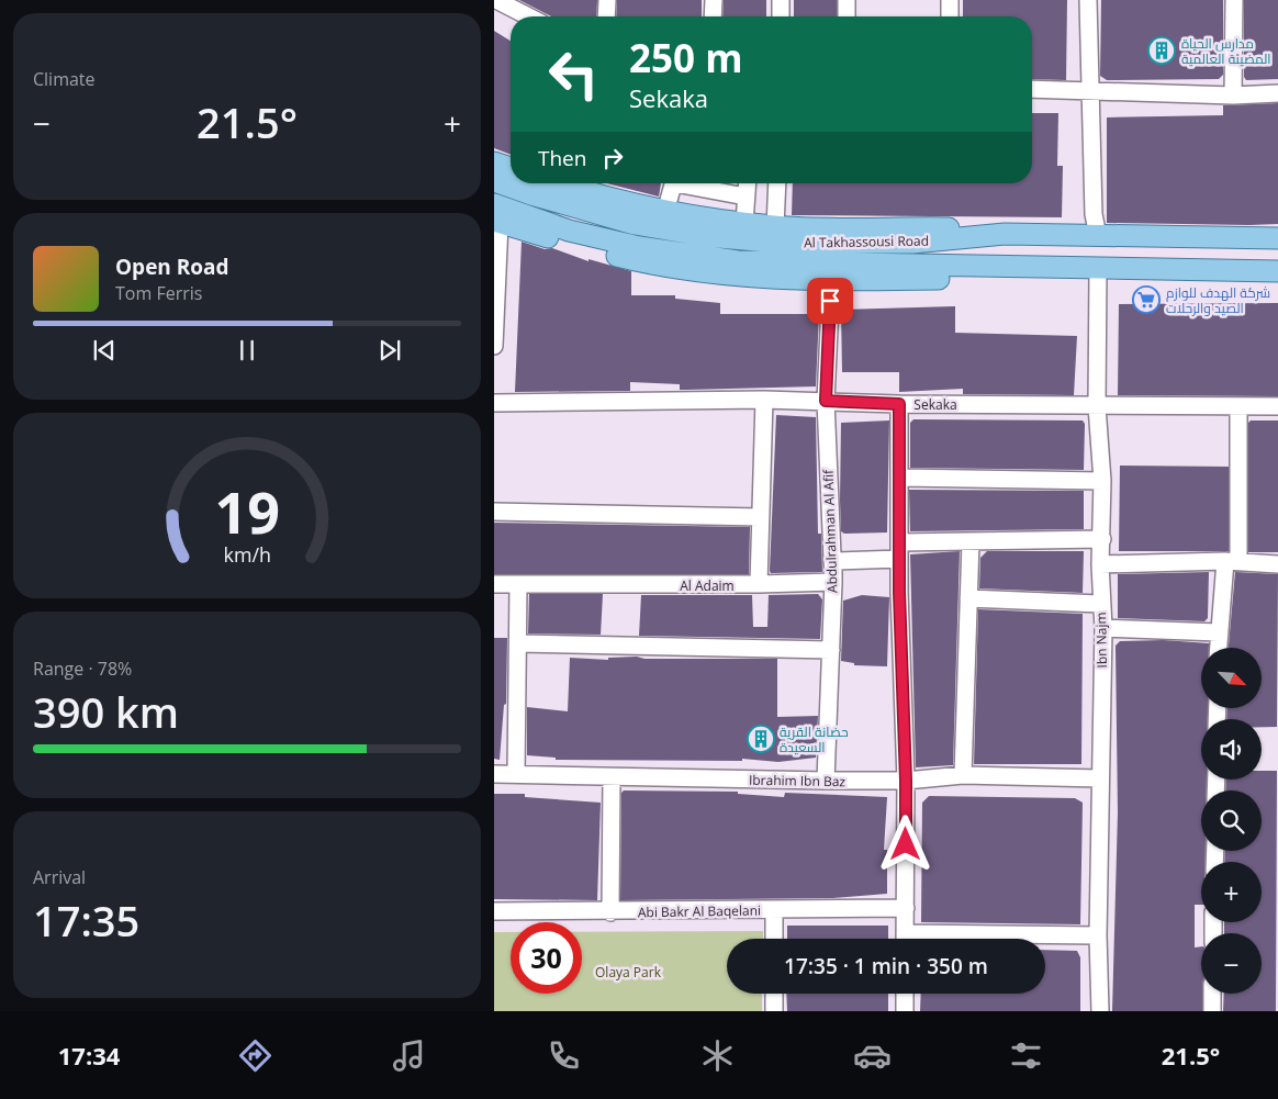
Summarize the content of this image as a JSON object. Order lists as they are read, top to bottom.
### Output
{
  "streets": {
    "main road": ["Al Takhassousi Road"],
    "street": [
      "Sekaka",
      "Abdulrahman Al Afif",
      "Al Adaim",
      "Ibn Najm",
      "Ibrahim Ibn Baz",
      "Abi Bakr Al Baqelani"
    ]
  },
  "crossings": [
    ["Al Takhassousi Road", "Ibn Najm"],
    ["Sekaka", "Abdulrahman Al Afif"],
    ["Sekaka", "Ibn Najm"],
    ["Abdulrahman Al Afif", "Al Adaim"],
    ["Abdulrahman Al Afif", "Ibrahim Ibn Baz"],
    ["Ibn Najm", "Ibrahim Ibn Baz"]
  ],
  "parks": ["Olaya Park"],
  "places": {
    "building": ["مدارس الحياة المضيئة العالمية", "حضانة القرية السعيدة"],
    "supermarket": ["شركة الهدف للوازم الصيد والرحلات"]
  },
  "north": "bottom right",
  "page": {
    "tile": [
      "Climate",
      ["Range · 78%", "390 km"],
      ["Arrival", "17:35"]
    ],
    "turn": ["250 m", "Sekaka"],
    "heat": ["−", "21.5°", "+"],
    "then": "Then",
    "song": ["Open Road", "Tom Ferris"],
    "map_buttons": ["+", "−"],
    "limit": "30",
    "trip": "17:35 · 1 min · 350 m",
    "tabs": ["17:34", "21.5°"],
    "gauge": ["19", "km/h"]
  }
}
